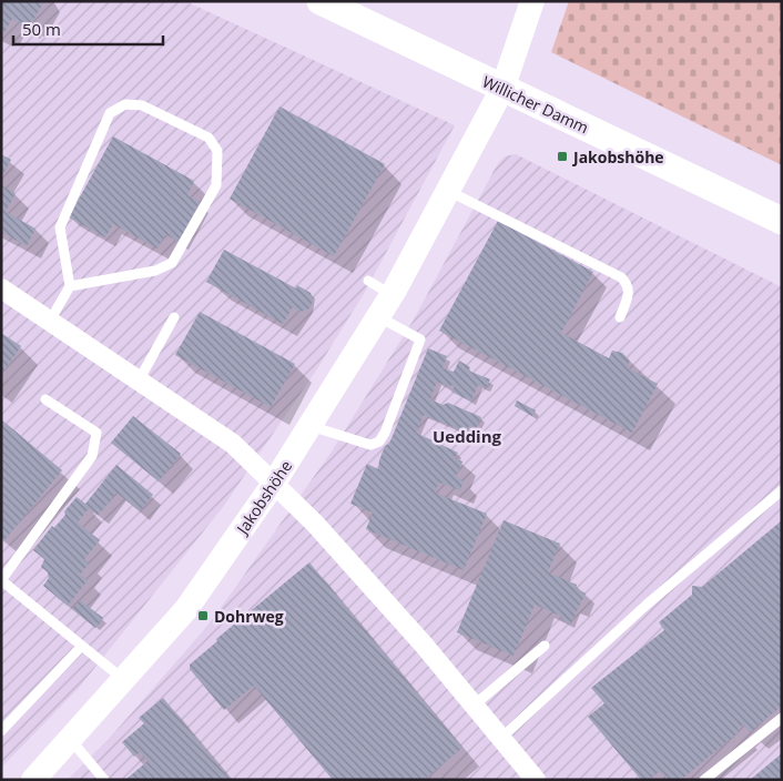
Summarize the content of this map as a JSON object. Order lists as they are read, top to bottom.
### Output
{
  "streets": {
    "main road": ["Willicher Damm"],
    "street": ["Jakobshöhe"]
  },
  "crossings": [
    ["Willicher Damm", "Jakobshöhe"]
  ],
  "districts": ["Uedding"],
  "places": {
    "transit": ["Jakobshöhe", "Dohrweg"]
  },
  "scale_bar": "50 m"
}
